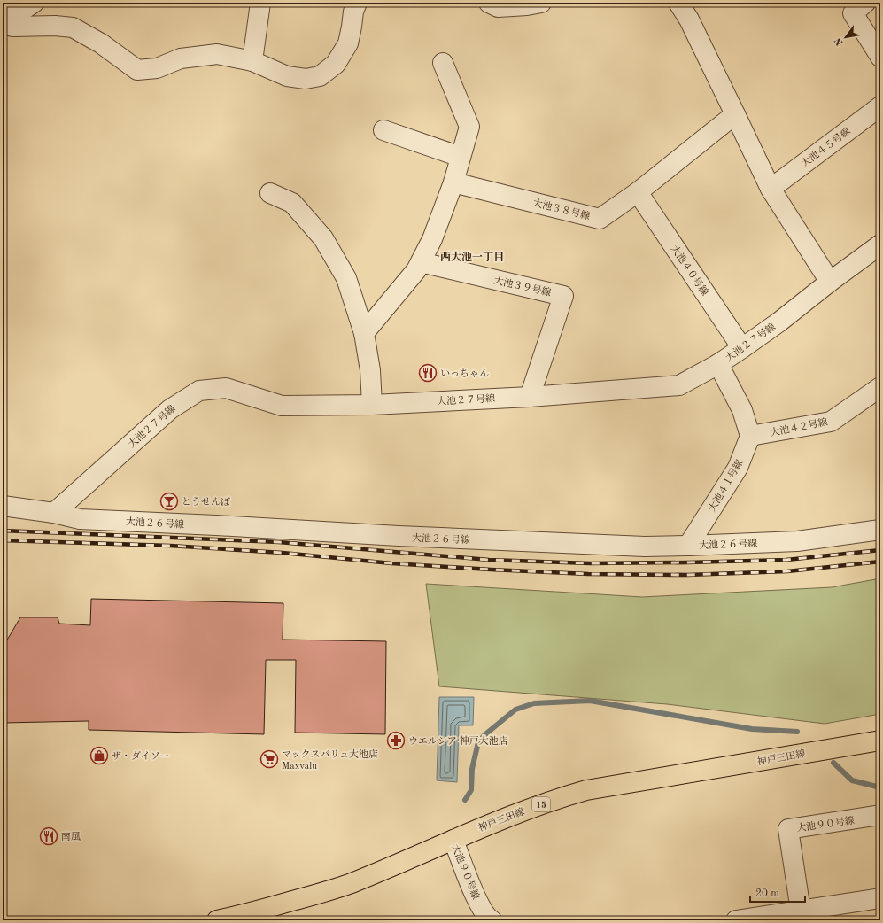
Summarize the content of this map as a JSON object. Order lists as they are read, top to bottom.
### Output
{
  "streets": {
    "main road": ["神戸三田線", "15"],
    "street": [
      "大池４５号線",
      "大池３８号線",
      "大池４０号線",
      "大池３９号線",
      "大池２７号線",
      "大池４２号線",
      "大池４１号線",
      "大池２６号線",
      "大池９０号線"
    ]
  },
  "crossings": [
    ["大池３８号線", "大池４０号線"],
    ["大池４０号線", "大池２７号線"],
    ["大池３９号線", "大池２７号線"],
    ["大池２７号線", "大池２６号線"],
    ["大池４２号線", "大池４１号線"],
    ["大池４１号線", "大池２６号線"],
    ["神戸三田線", "大池９０号線"]
  ],
  "districts": ["西大池一丁目"],
  "places": {
    "restaurant": ["いっちゃん", "南風"],
    "bar": ["とうせんぼ"],
    "pharmacy": ["ウエルシア 神戸大池店"],
    "shop": ["ザ・ダイソー"],
    "supermarket": ["マックスバリュ大池店 Maxvalu"]
  },
  "scale_bar": "20 m",
  "north": "bottom left"
}
